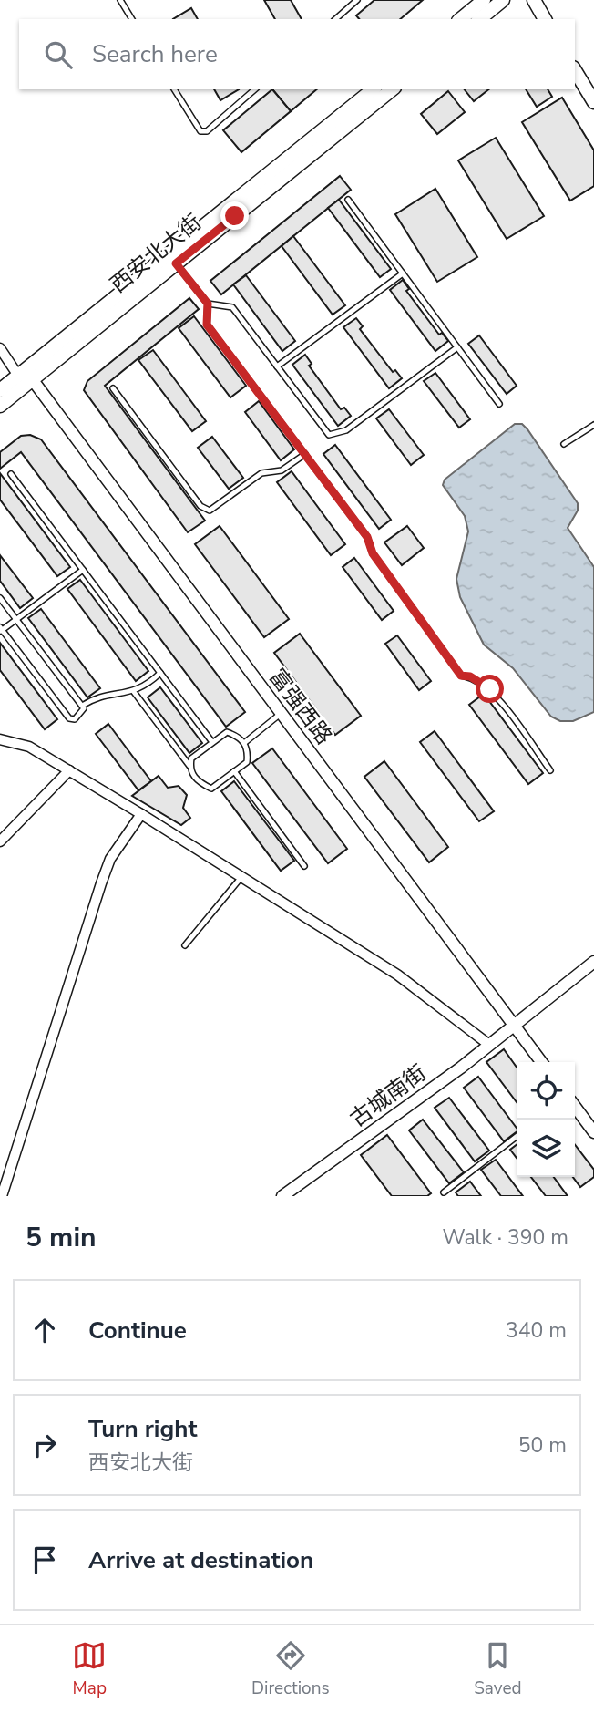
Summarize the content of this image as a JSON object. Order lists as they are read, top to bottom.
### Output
{
  "streets": {
    "main road": ["西安北大街"],
    "street": ["富强西路", "古城南街"]
  },
  "crossings": [
    ["西安北大街", "富强西路"],
    ["富强西路", "古城南街"]
  ],
  "page": {
    "search": "Search here",
    "heading": ["5 min", "Walk · 390 m"],
    "list": [
      ["Continue", "340 m"],
      ["Turn right", "西安北大街", "50 m"],
      "Arrive at destination"
    ],
    "nav": ["Map", "Directions", "Saved"]
  }
}
